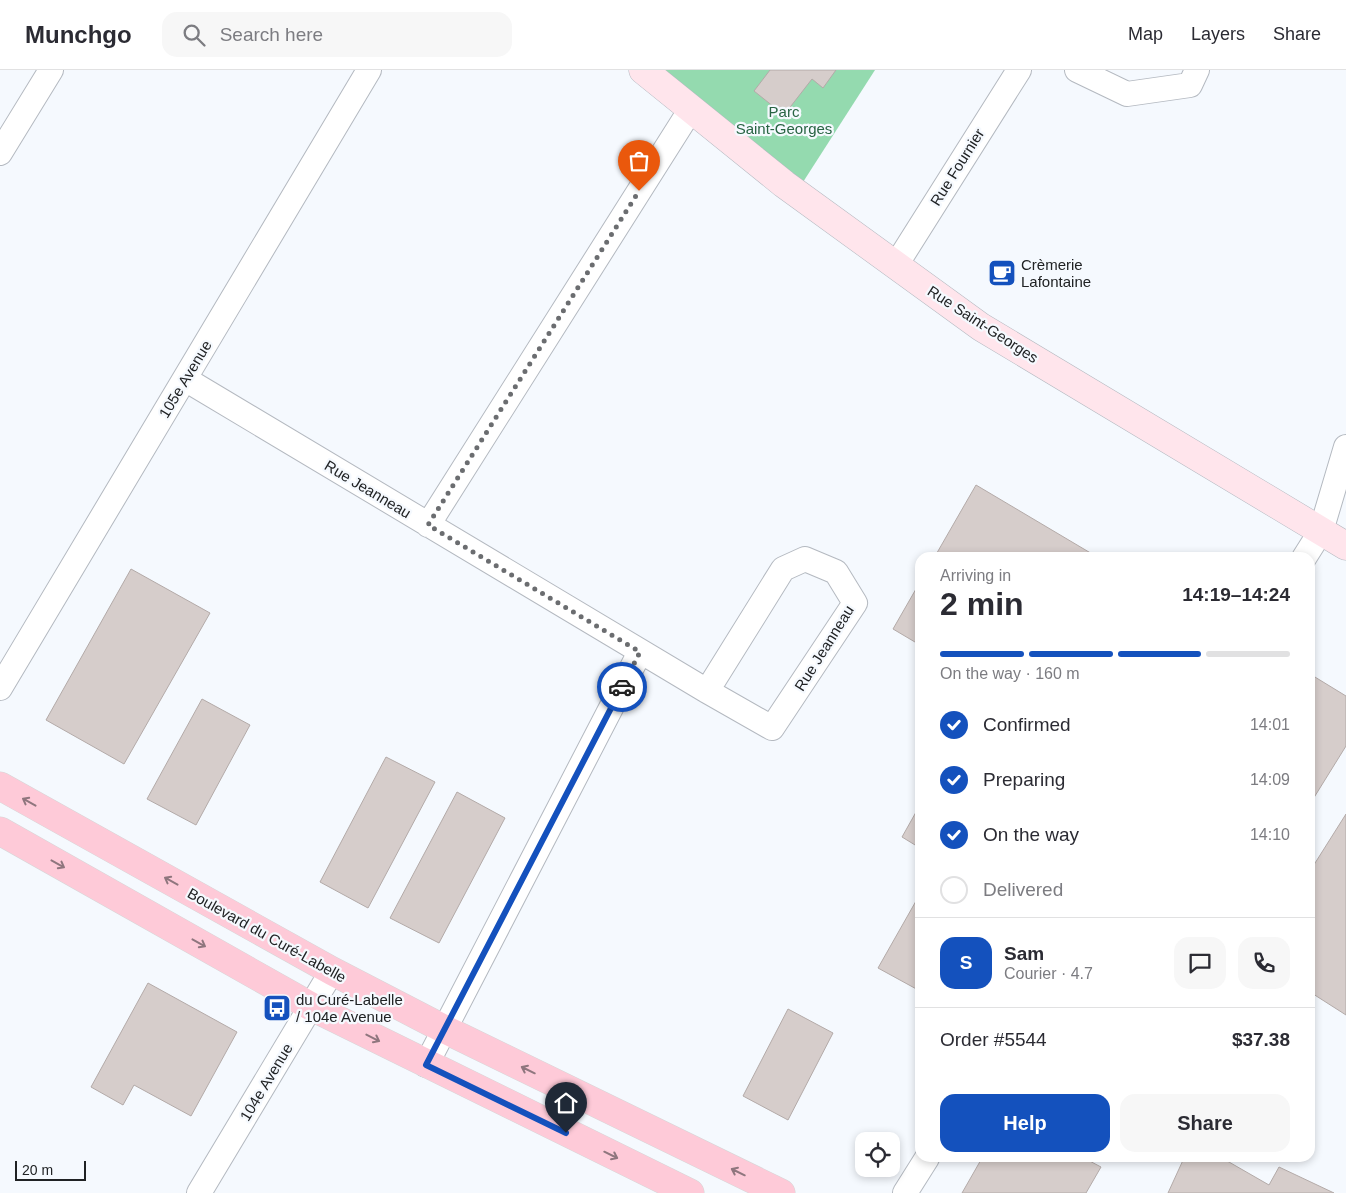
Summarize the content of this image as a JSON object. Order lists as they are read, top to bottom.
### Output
{
  "streets": {
    "main road": ["Boulevard du Curé-Labelle"],
    "street": [
      "Rue Fournier",
      "Rue Saint-Georges",
      "105e Avenue",
      "Rue Jeanneau",
      "104e Avenue"
    ]
  },
  "crossings": [
    ["Rue Fournier", "Rue Saint-Georges"],
    ["105e Avenue", "Rue Jeanneau"],
    ["Boulevard du Curé-Labelle", "104e Avenue"]
  ],
  "parks": ["Parc Saint-Georges"],
  "places": {
    "cafe": ["Crèmerie Lafontaine"],
    "bus stop": ["du Curé-Labelle / 104e Avenue"]
  },
  "scale_bar": "20 m",
  "page": {
    "header": "Munchgo",
    "search": "Search here",
    "nav": ["Map", "Layers", "Share"],
    "heading": ["2 min", "Arriving in", "14:19–14:24"],
    "panel": [
      "Sam",
      "Courier · 4.7",
      "Order #5544",
      "$37.38"
    ],
    "bar": "On the way · 160 m",
    "list": [
      ["Confirmed", "14:01"],
      ["Preparing", "14:09"],
      ["On the way", "14:10"],
      "Delivered"
    ],
    "round": "S",
    "buttons": ["Help", "Share"],
    "scale": "20 m"
  }
}
